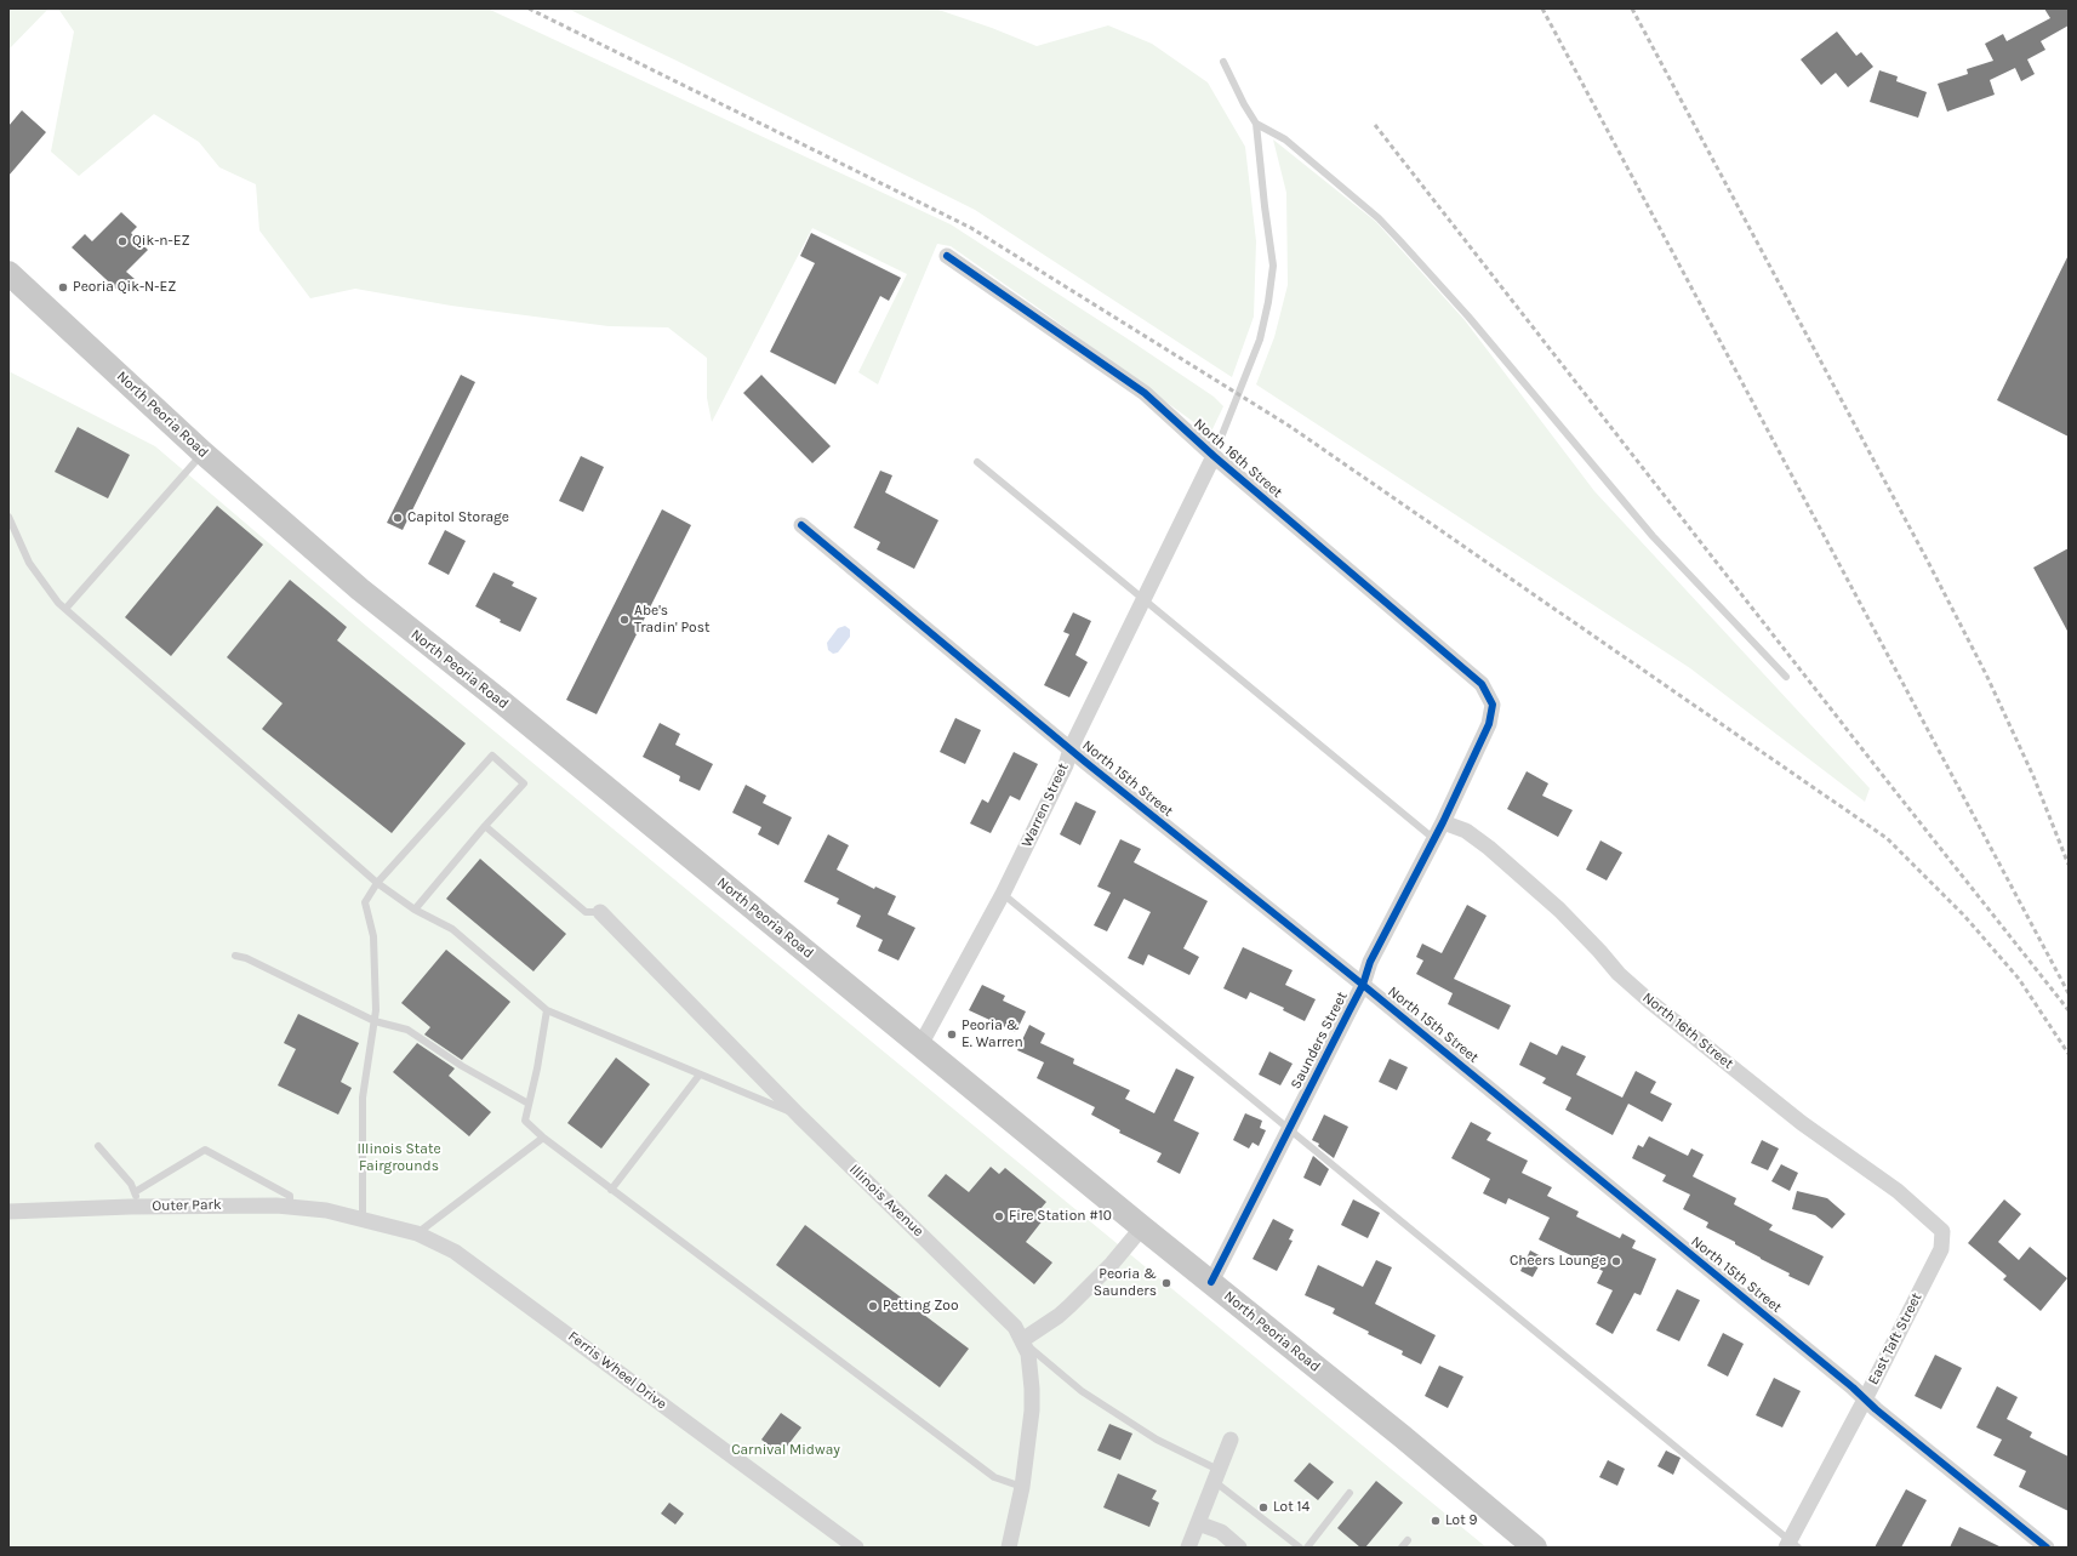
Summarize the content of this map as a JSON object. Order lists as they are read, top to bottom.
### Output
{
  "streets": {
    "main road": ["North Peoria Road"],
    "street": [
      "North 16th Street",
      "North 15th Street",
      "Warren Street",
      "Saunders Street",
      "Illinois Avenue",
      "Outer Park",
      "East Taft Street",
      "Ferris Wheel Drive"
    ]
  },
  "crossings": [
    ["North Peoria Road", "Warren Street"],
    ["North Peoria Road", "Saunders Street"],
    ["North 16th Street", "Warren Street"],
    ["North 16th Street", "Saunders Street"],
    ["North 16th Street", "East Taft Street"],
    ["North 15th Street", "Warren Street"],
    ["North 15th Street", "Saunders Street"],
    ["North 15th Street", "East Taft Street"],
    ["Outer Park", "Ferris Wheel Drive"]
  ],
  "parks": ["Illinois State Fairgrounds", "Carnival Midway"],
  "places": [
    "Qik-n-EZ",
    "Peoria Qik-N-EZ",
    "Capitol Storage",
    "Abe's Tradin' Post",
    "Peoria & E. Warren",
    "Fire Station #10",
    "Cheers Lounge",
    "Peoria & Saunders",
    "Petting Zoo",
    "Lot 14",
    "Lot 9"
  ]
}
